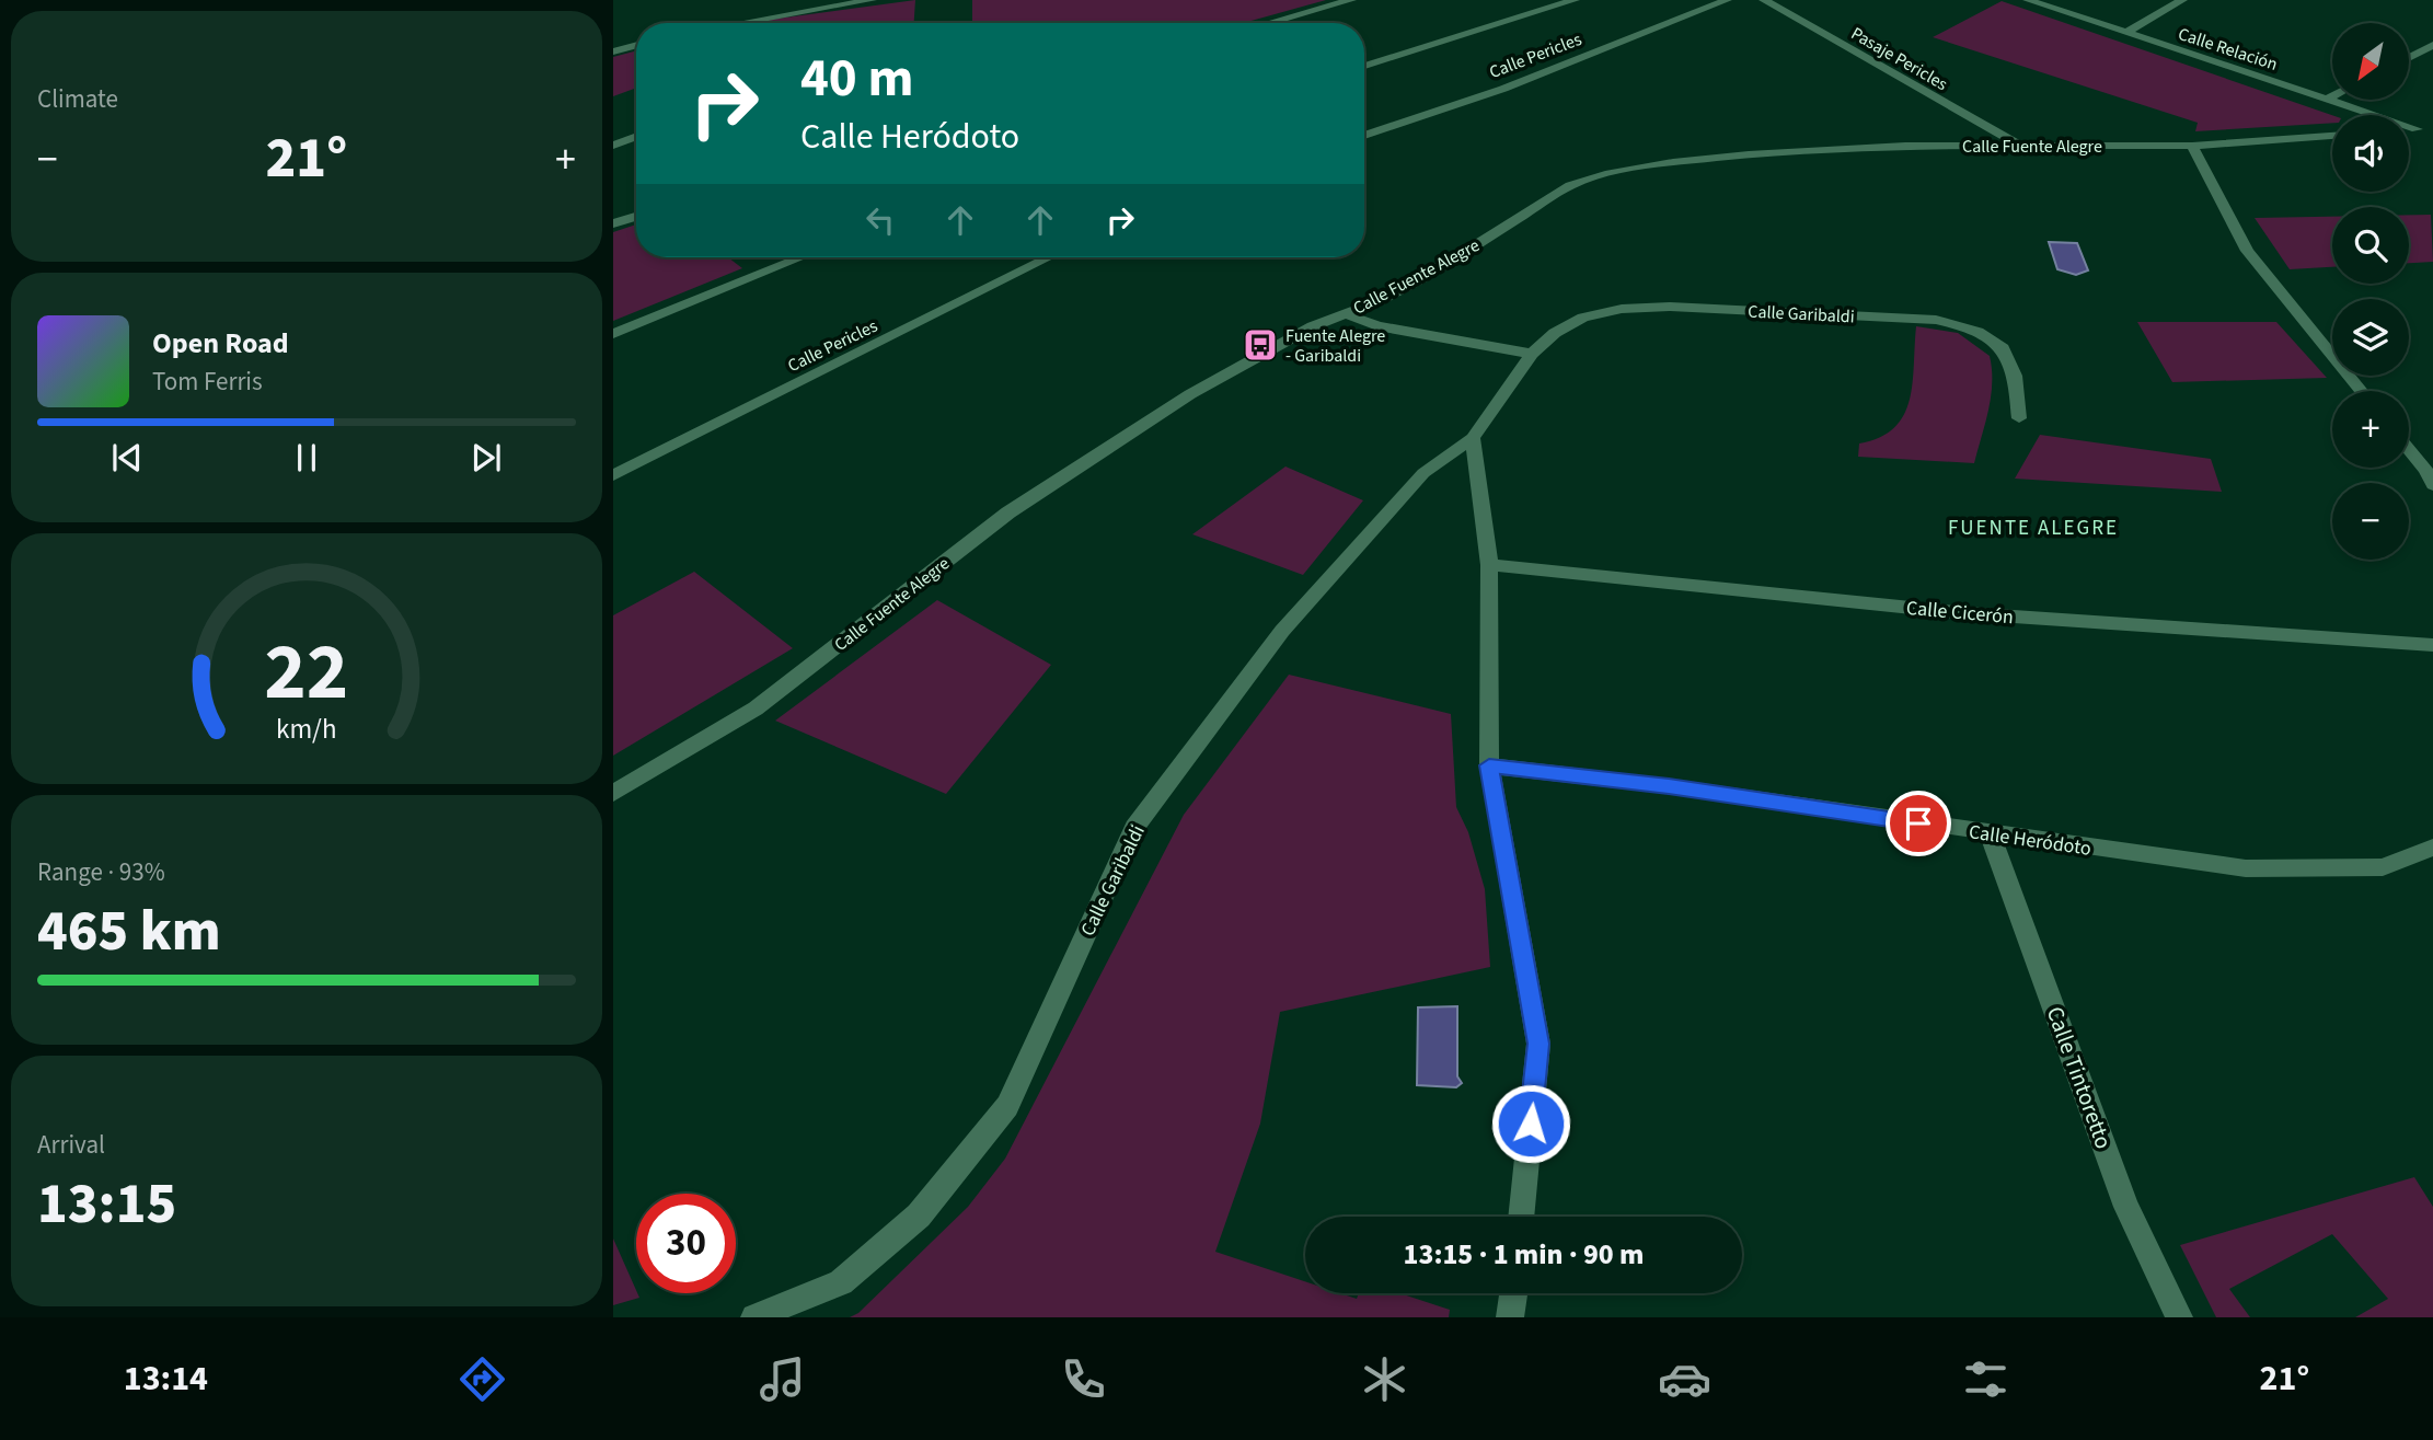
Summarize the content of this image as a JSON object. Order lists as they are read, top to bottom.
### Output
{
  "streets": {
    "street": [
      "Calle Relación",
      "Calle Pericles",
      "Pasaje Pericles",
      "Calle Fuente Alegre",
      "Calle Garibaldi",
      "Calle Cicerón",
      "Calle Heródoto",
      "Calle Tintoretto"
    ]
  },
  "crossings": [
    ["Pasaje Pericles", "Calle Fuente Alegre"],
    ["Calle Heródoto", "Calle Tintoretto"]
  ],
  "districts": ["FUENTE ALEGRE"],
  "places": {
    "bus stop": ["Fuente Alegre - Garibaldi"]
  },
  "north": "bottom left",
  "page": {
    "tile": [
      "Climate",
      ["Range · 93%", "465 km"],
      ["Arrival", "13:15"]
    ],
    "map_buttons": ["+", "−"],
    "turn": ["40 m", "Calle Heródoto"],
    "heat": ["−", "21°", "+"],
    "song": ["Open Road", "Tom Ferris"],
    "limit": "30",
    "trip": "13:15 · 1 min · 90 m",
    "tabs": ["13:14", "21°"],
    "gauge": ["22", "km/h"]
  }
}
